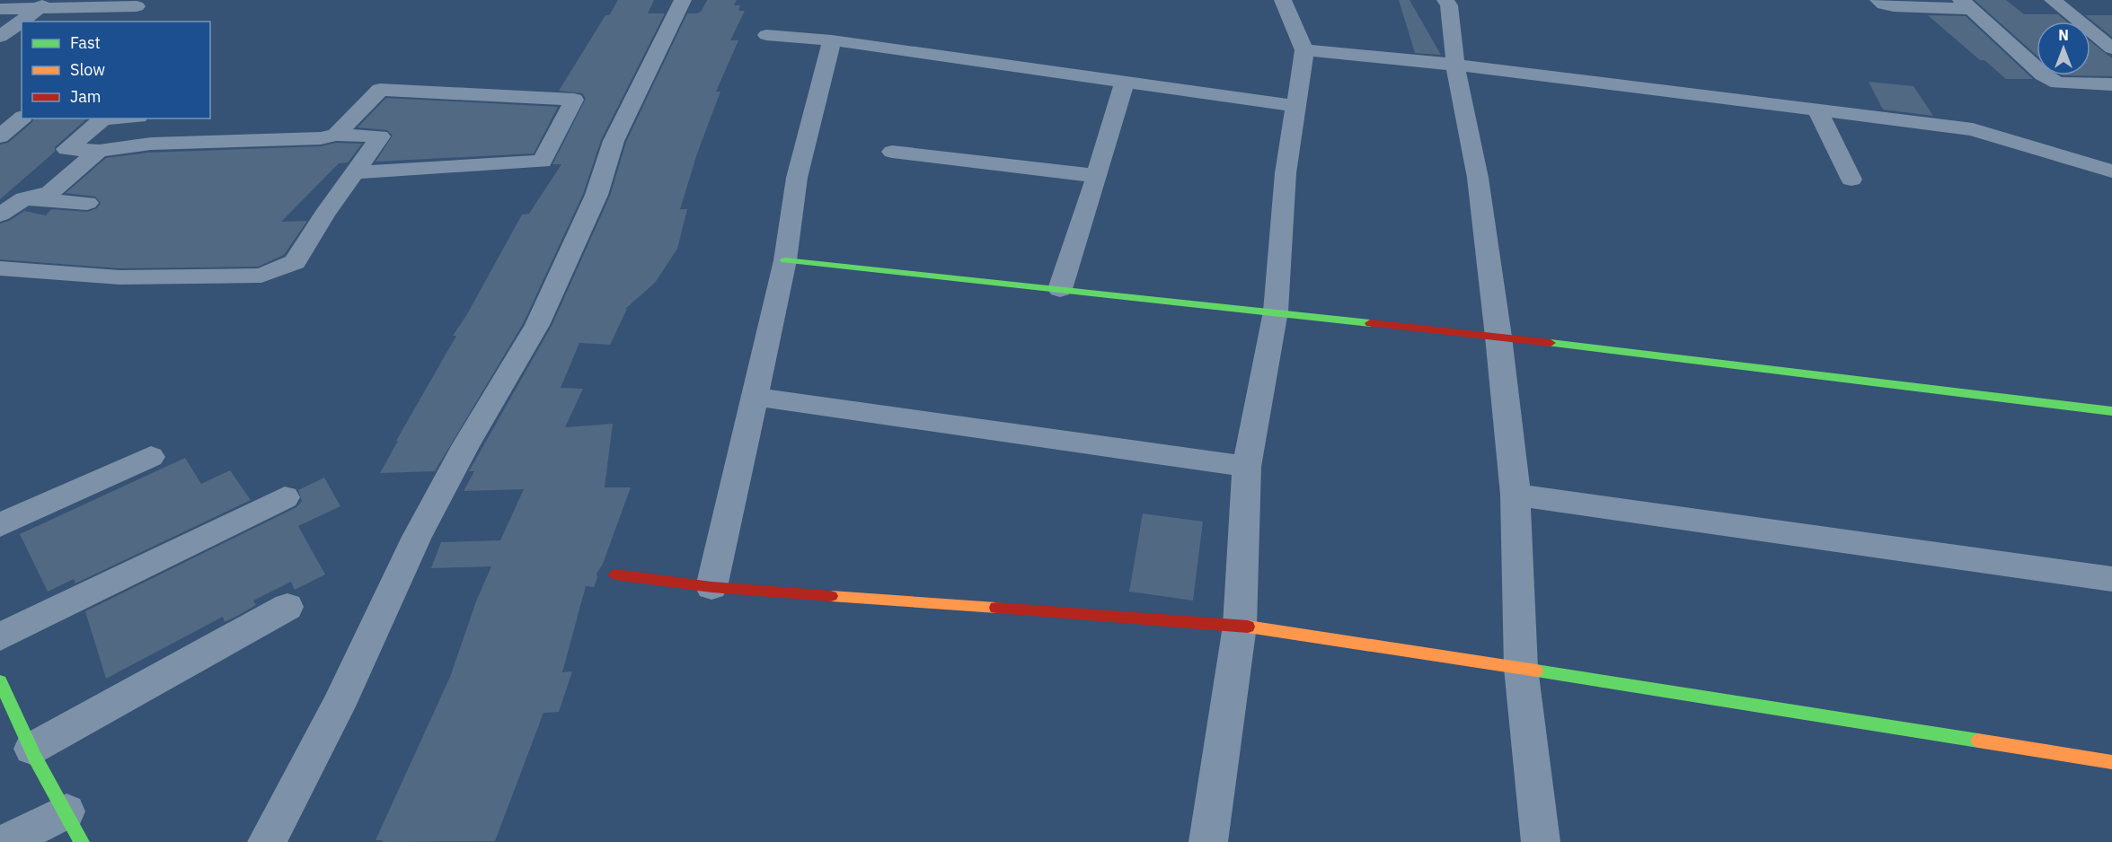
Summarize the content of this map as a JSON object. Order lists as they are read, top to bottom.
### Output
{
  "legend": ["Fast", "Slow", "Jam"],
  "north": "top"
}
